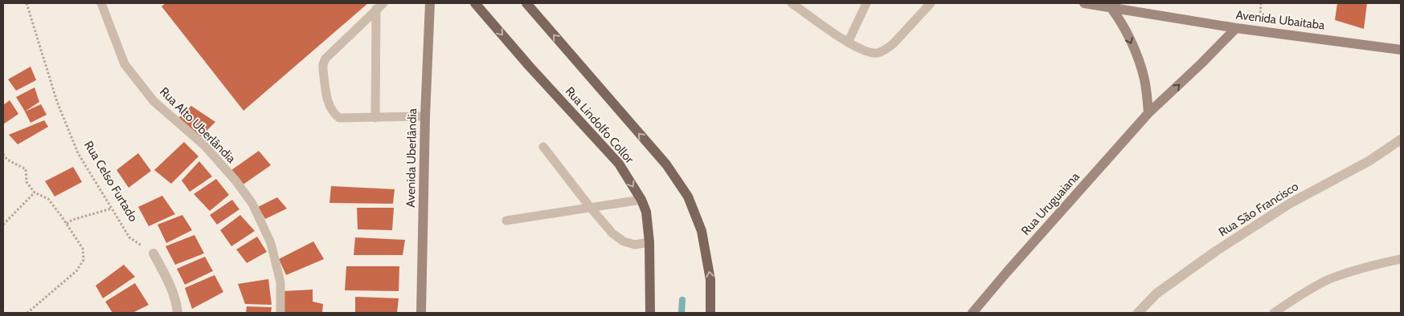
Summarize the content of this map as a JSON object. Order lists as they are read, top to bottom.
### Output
{
  "streets": {
    "main road": ["Rua Lindolfo Collor"],
    "street": [
      "Avenida Ubaitaba",
      "Avenida Uberlândia",
      "Rua Uruguaiana",
      "Rua São Francisco"
    ],
    "lane": ["Rua Alto Uberlândia"],
    "path": ["Rua Celso Furtado"]
  },
  "crossings": [
    ["Avenida Ubaitaba", "Rua Uruguaiana"]
  ]
}
